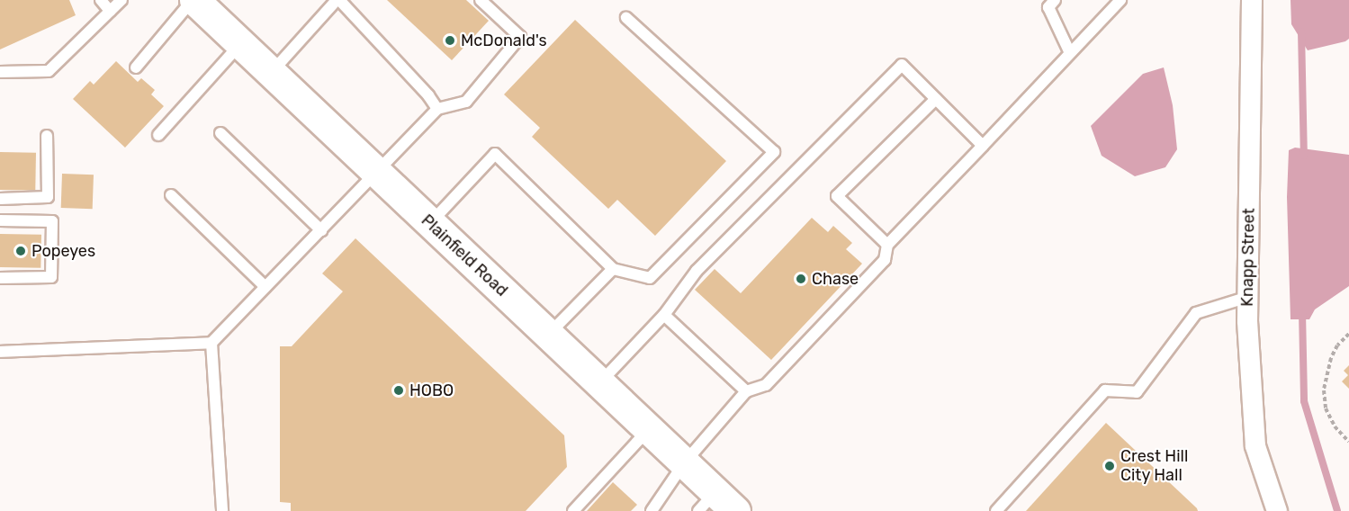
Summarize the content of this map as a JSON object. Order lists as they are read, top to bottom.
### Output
{
  "streets": {
    "main road": ["Plainfield Road"],
    "street": ["Knapp Street"]
  },
  "places": [
    "McDonald's",
    "Popeyes",
    "Chase",
    "HOBO",
    "Crest Hill City Hall"
  ]
}
